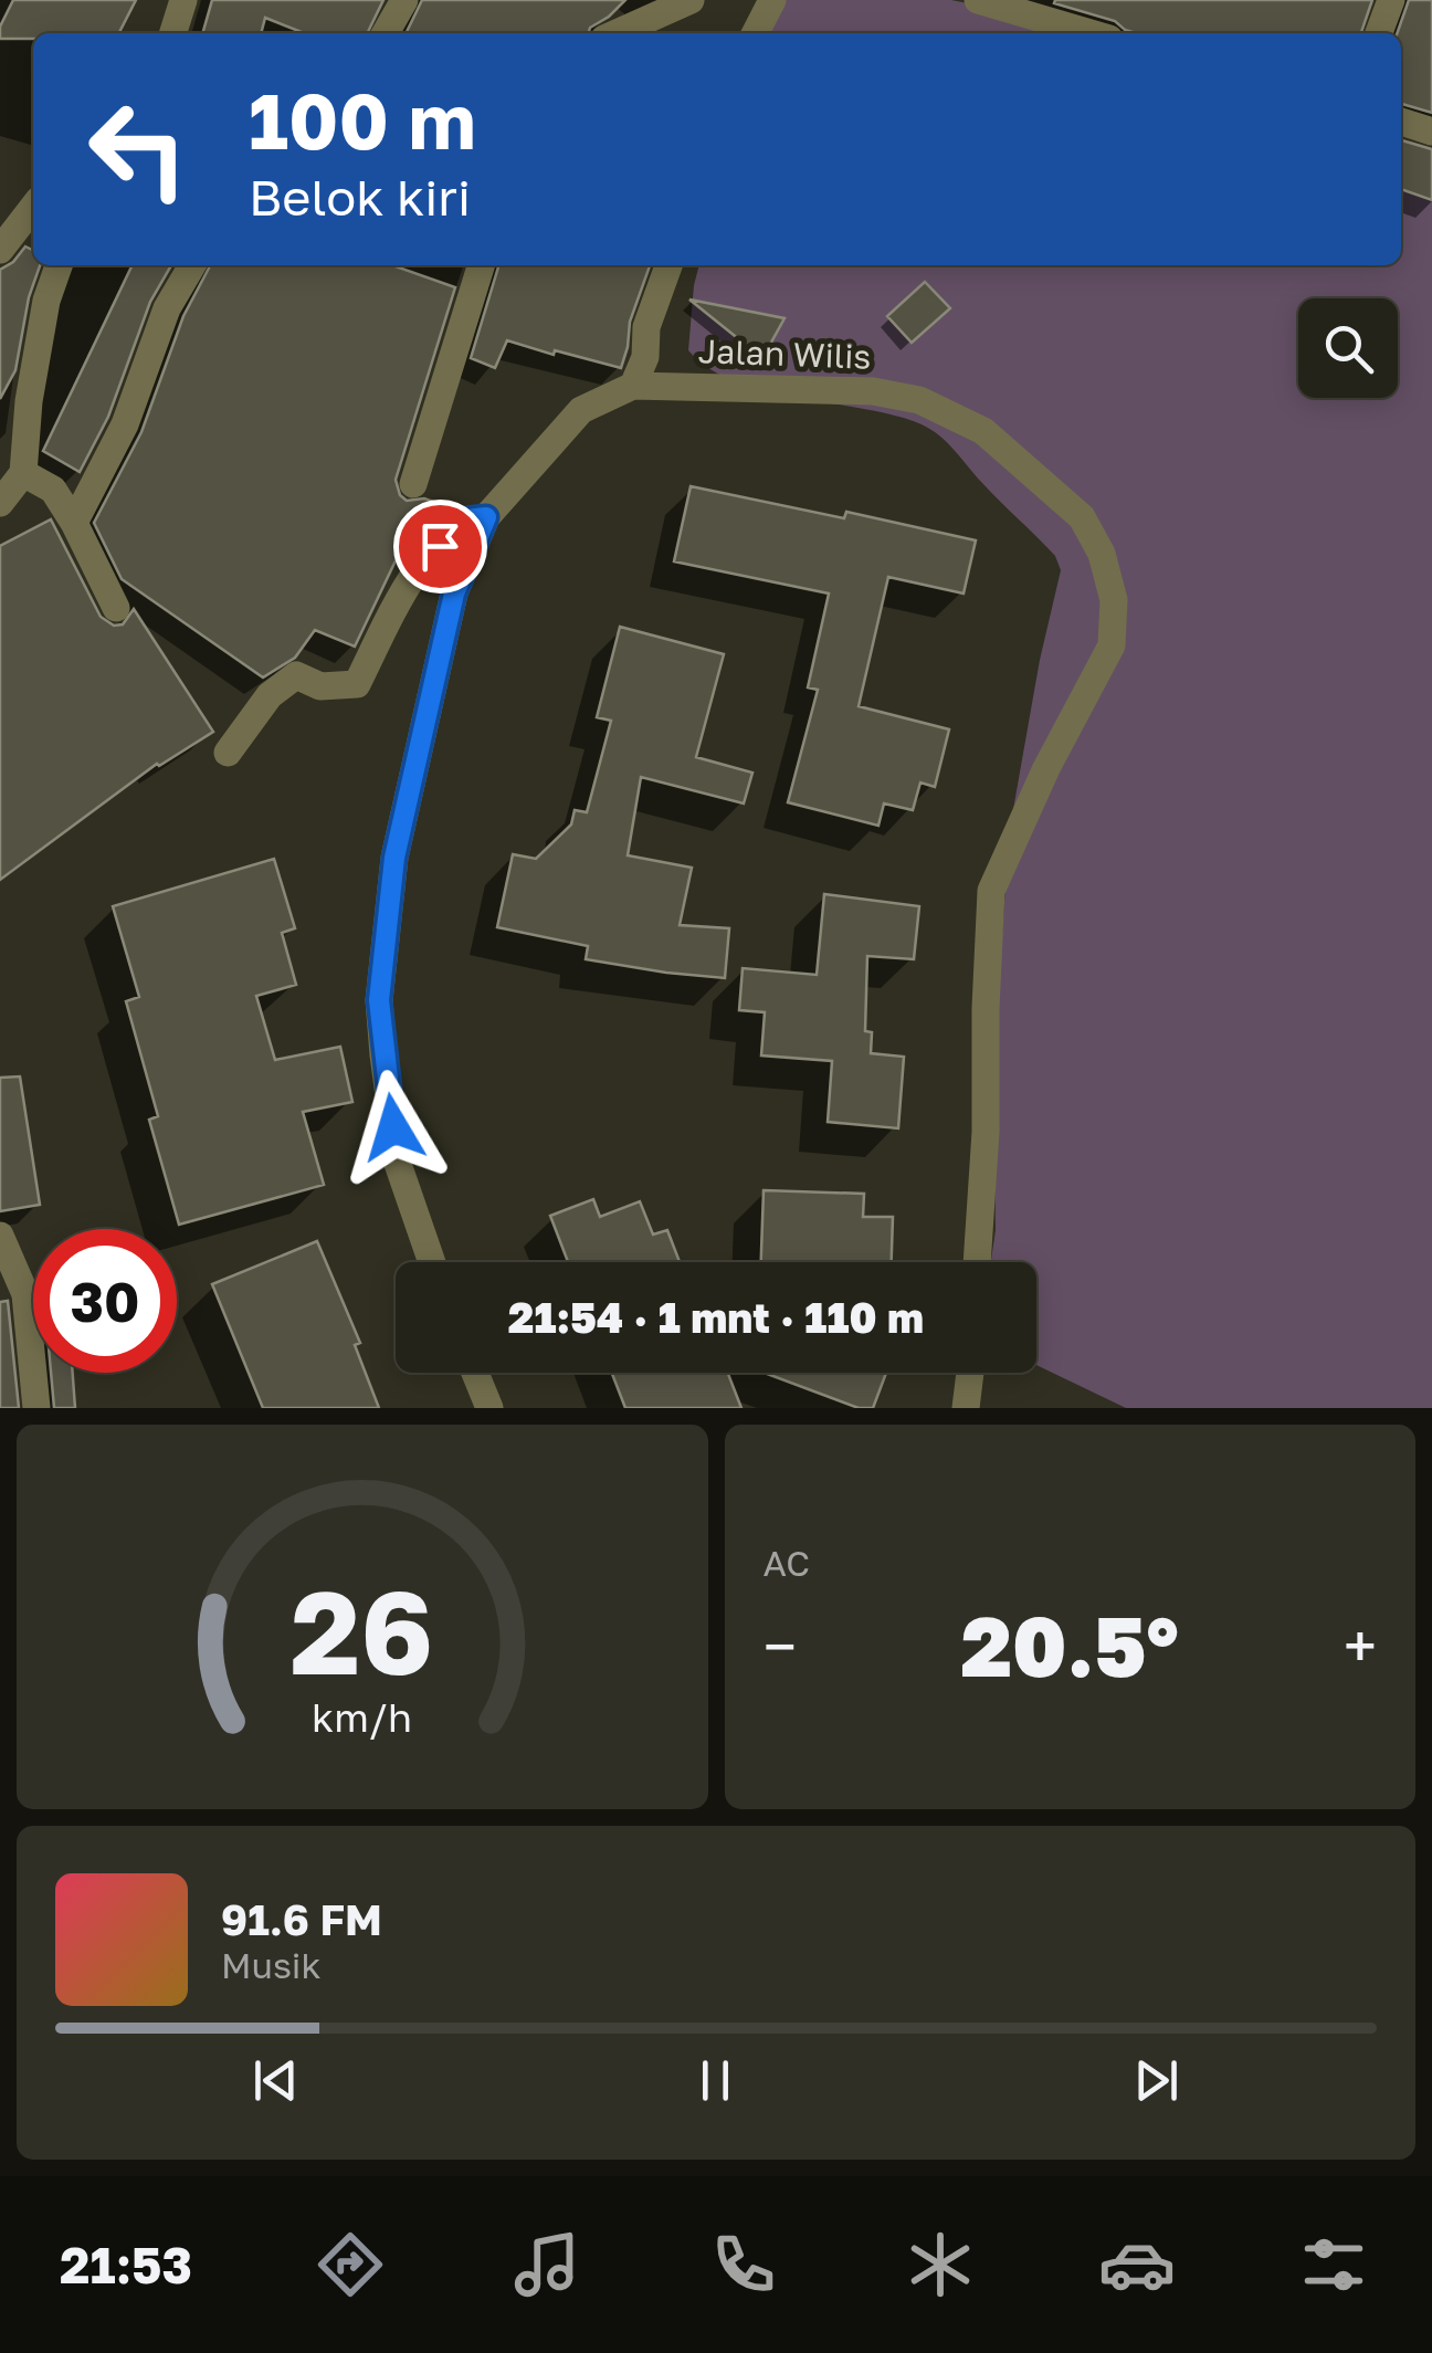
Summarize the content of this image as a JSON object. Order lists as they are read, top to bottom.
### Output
{
  "streets": {
    "street": ["Jalan Wilis"]
  },
  "page": {
    "turn": ["100 m", "Belok kiri"],
    "limit": "30",
    "trip": "21:54 · 1 mnt · 110 m",
    "tile": "AC",
    "heat": ["−", "20.5°", "+"],
    "song": ["91.6 FM", "Musik"],
    "tabs": "21:53",
    "gauge": ["26", "km/h"]
  }
}
